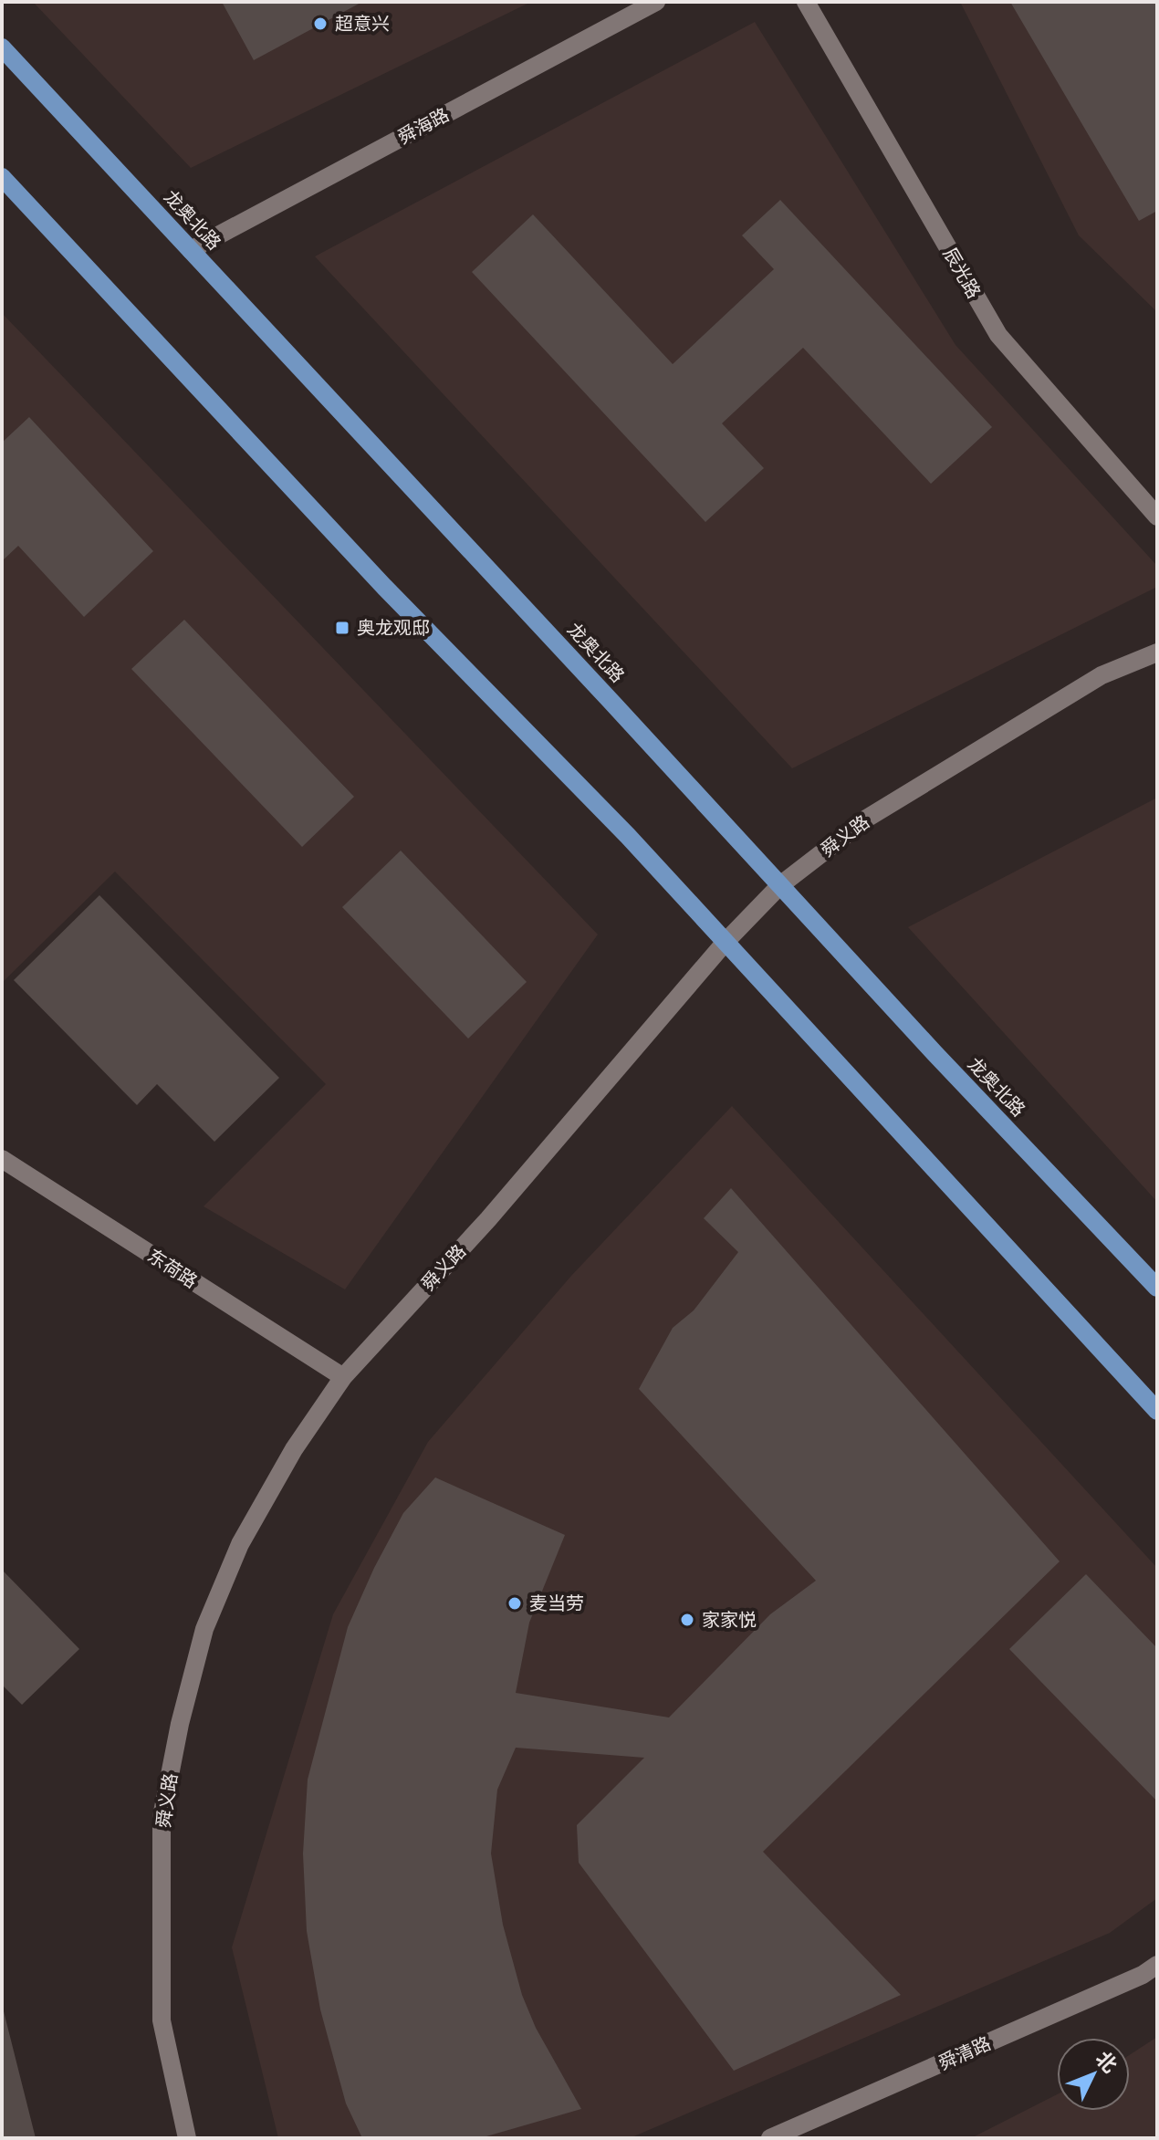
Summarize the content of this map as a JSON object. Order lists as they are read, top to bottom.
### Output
{
  "streets": {
    "main road": ["龙奥北路"],
    "street": [
      "舜海路",
      "辰光路",
      "舜义路",
      "东荷路",
      "舜清路"
    ]
  },
  "crossings": [
    ["舜海路", "龙奥北路"],
    ["龙奥北路", "舜义路"],
    ["舜义路", "东荷路"]
  ],
  "places": {
    "other": ["超意兴", "麦当劳", "家家悦"],
    "transit": ["奥龙观邸"]
  },
  "north": "top right"
}
